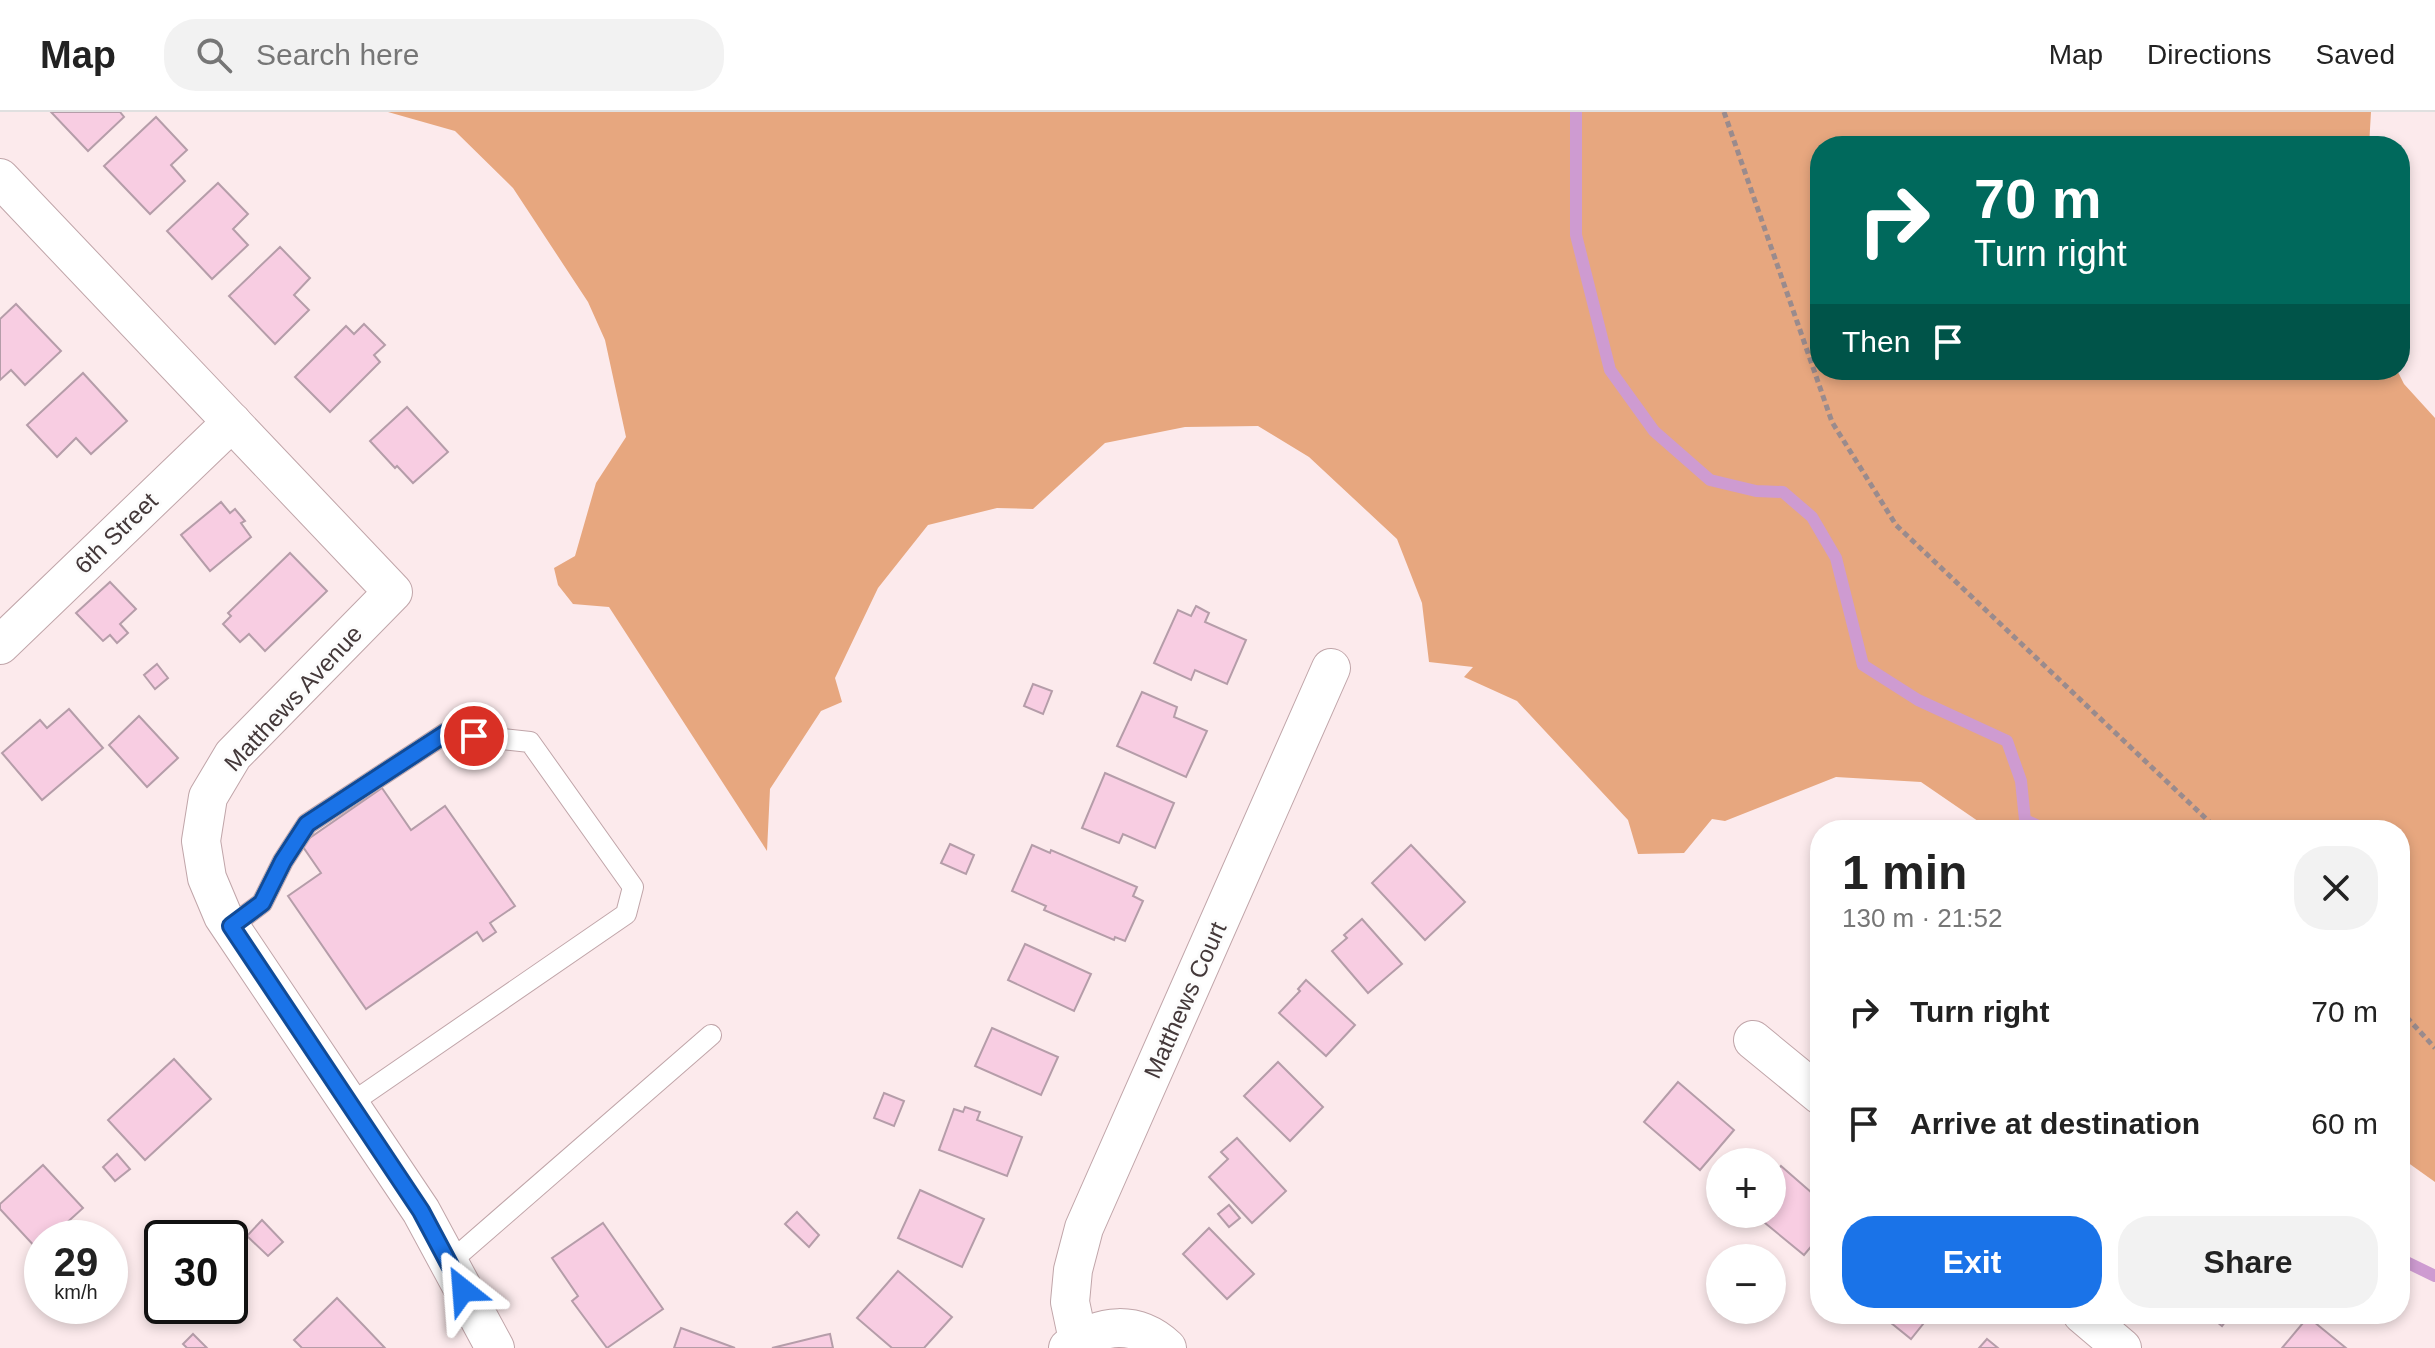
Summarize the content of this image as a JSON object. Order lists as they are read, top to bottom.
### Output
{
  "streets": {
    "street": ["6th Street", "Matthews Avenue", "Matthews Court"]
  },
  "crossings": [
    ["6th Street", "Matthews Avenue"]
  ],
  "page": {
    "header": "Map",
    "search": "Search here",
    "nav": ["Map", "Directions", "Saved"],
    "turn": ["70 m", "Turn right"],
    "then": "Then",
    "heading": ["1 min", "130 m · 21:52"],
    "list": [
      {
        "name": "Turn right",
        "value": "70 m"
      },
      {
        "name": "Arrive at destination",
        "value": "60 m"
      }
    ],
    "map_buttons": ["+", "−"],
    "buttons": ["Exit", "Share"],
    "speed": "29 km/h",
    "limit": "30"
  }
}
